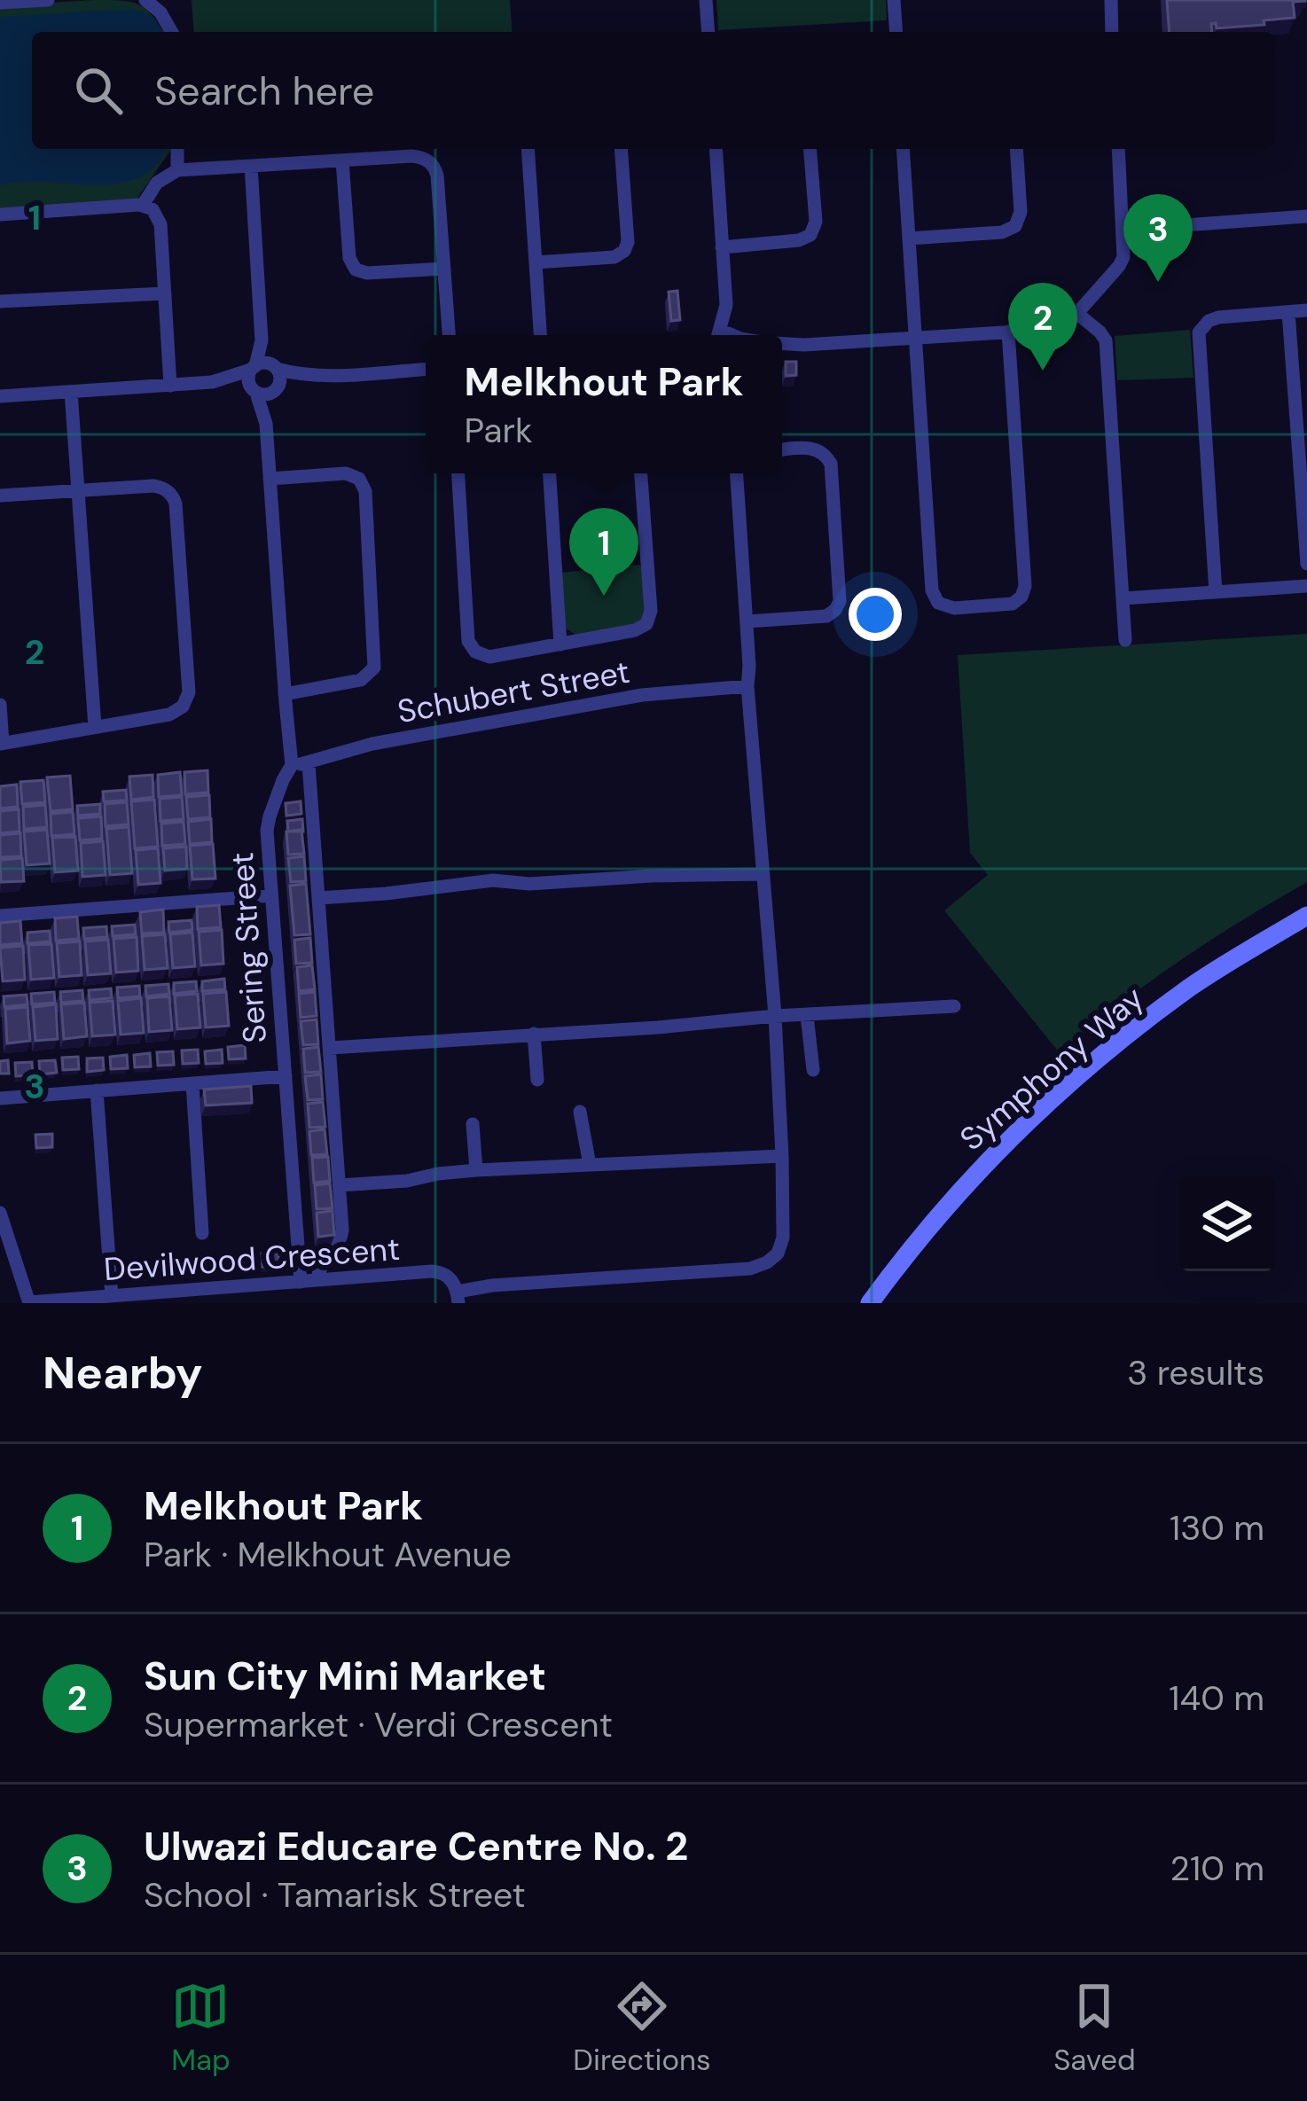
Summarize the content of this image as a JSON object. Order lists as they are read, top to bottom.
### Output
{
  "streets": {
    "main road": ["Symphony Way"],
    "street": ["Schubert Street", "Sering Street", "Devilwood Crescent"]
  },
  "crossings": [
    ["Schubert Street", "Sering Street"],
    ["Sering Street", "Devilwood Crescent"]
  ],
  "page": {
    "search": "Search here",
    "pins": ["3", "2", "1"],
    "popup": ["Melkhout Park", "Park"],
    "heading": ["Nearby", "3 results"],
    "list": [
      {
        "mark": "1",
        "name": "Melkhout Park",
        "note": "Park · Melkhout Avenue",
        "value": "130 m"
      },
      {
        "mark": "2",
        "name": "Sun City Mini Market",
        "note": "Supermarket · Verdi Crescent",
        "value": "140 m"
      },
      {
        "mark": "3",
        "name": "Ulwazi Educare Centre No. 2",
        "note": "School · Tamarisk Street",
        "value": "210 m"
      }
    ],
    "nav": ["Map", "Directions", "Saved"]
  },
  "grid": {
    "rows": ["1", "2", "3"]
  }
}
